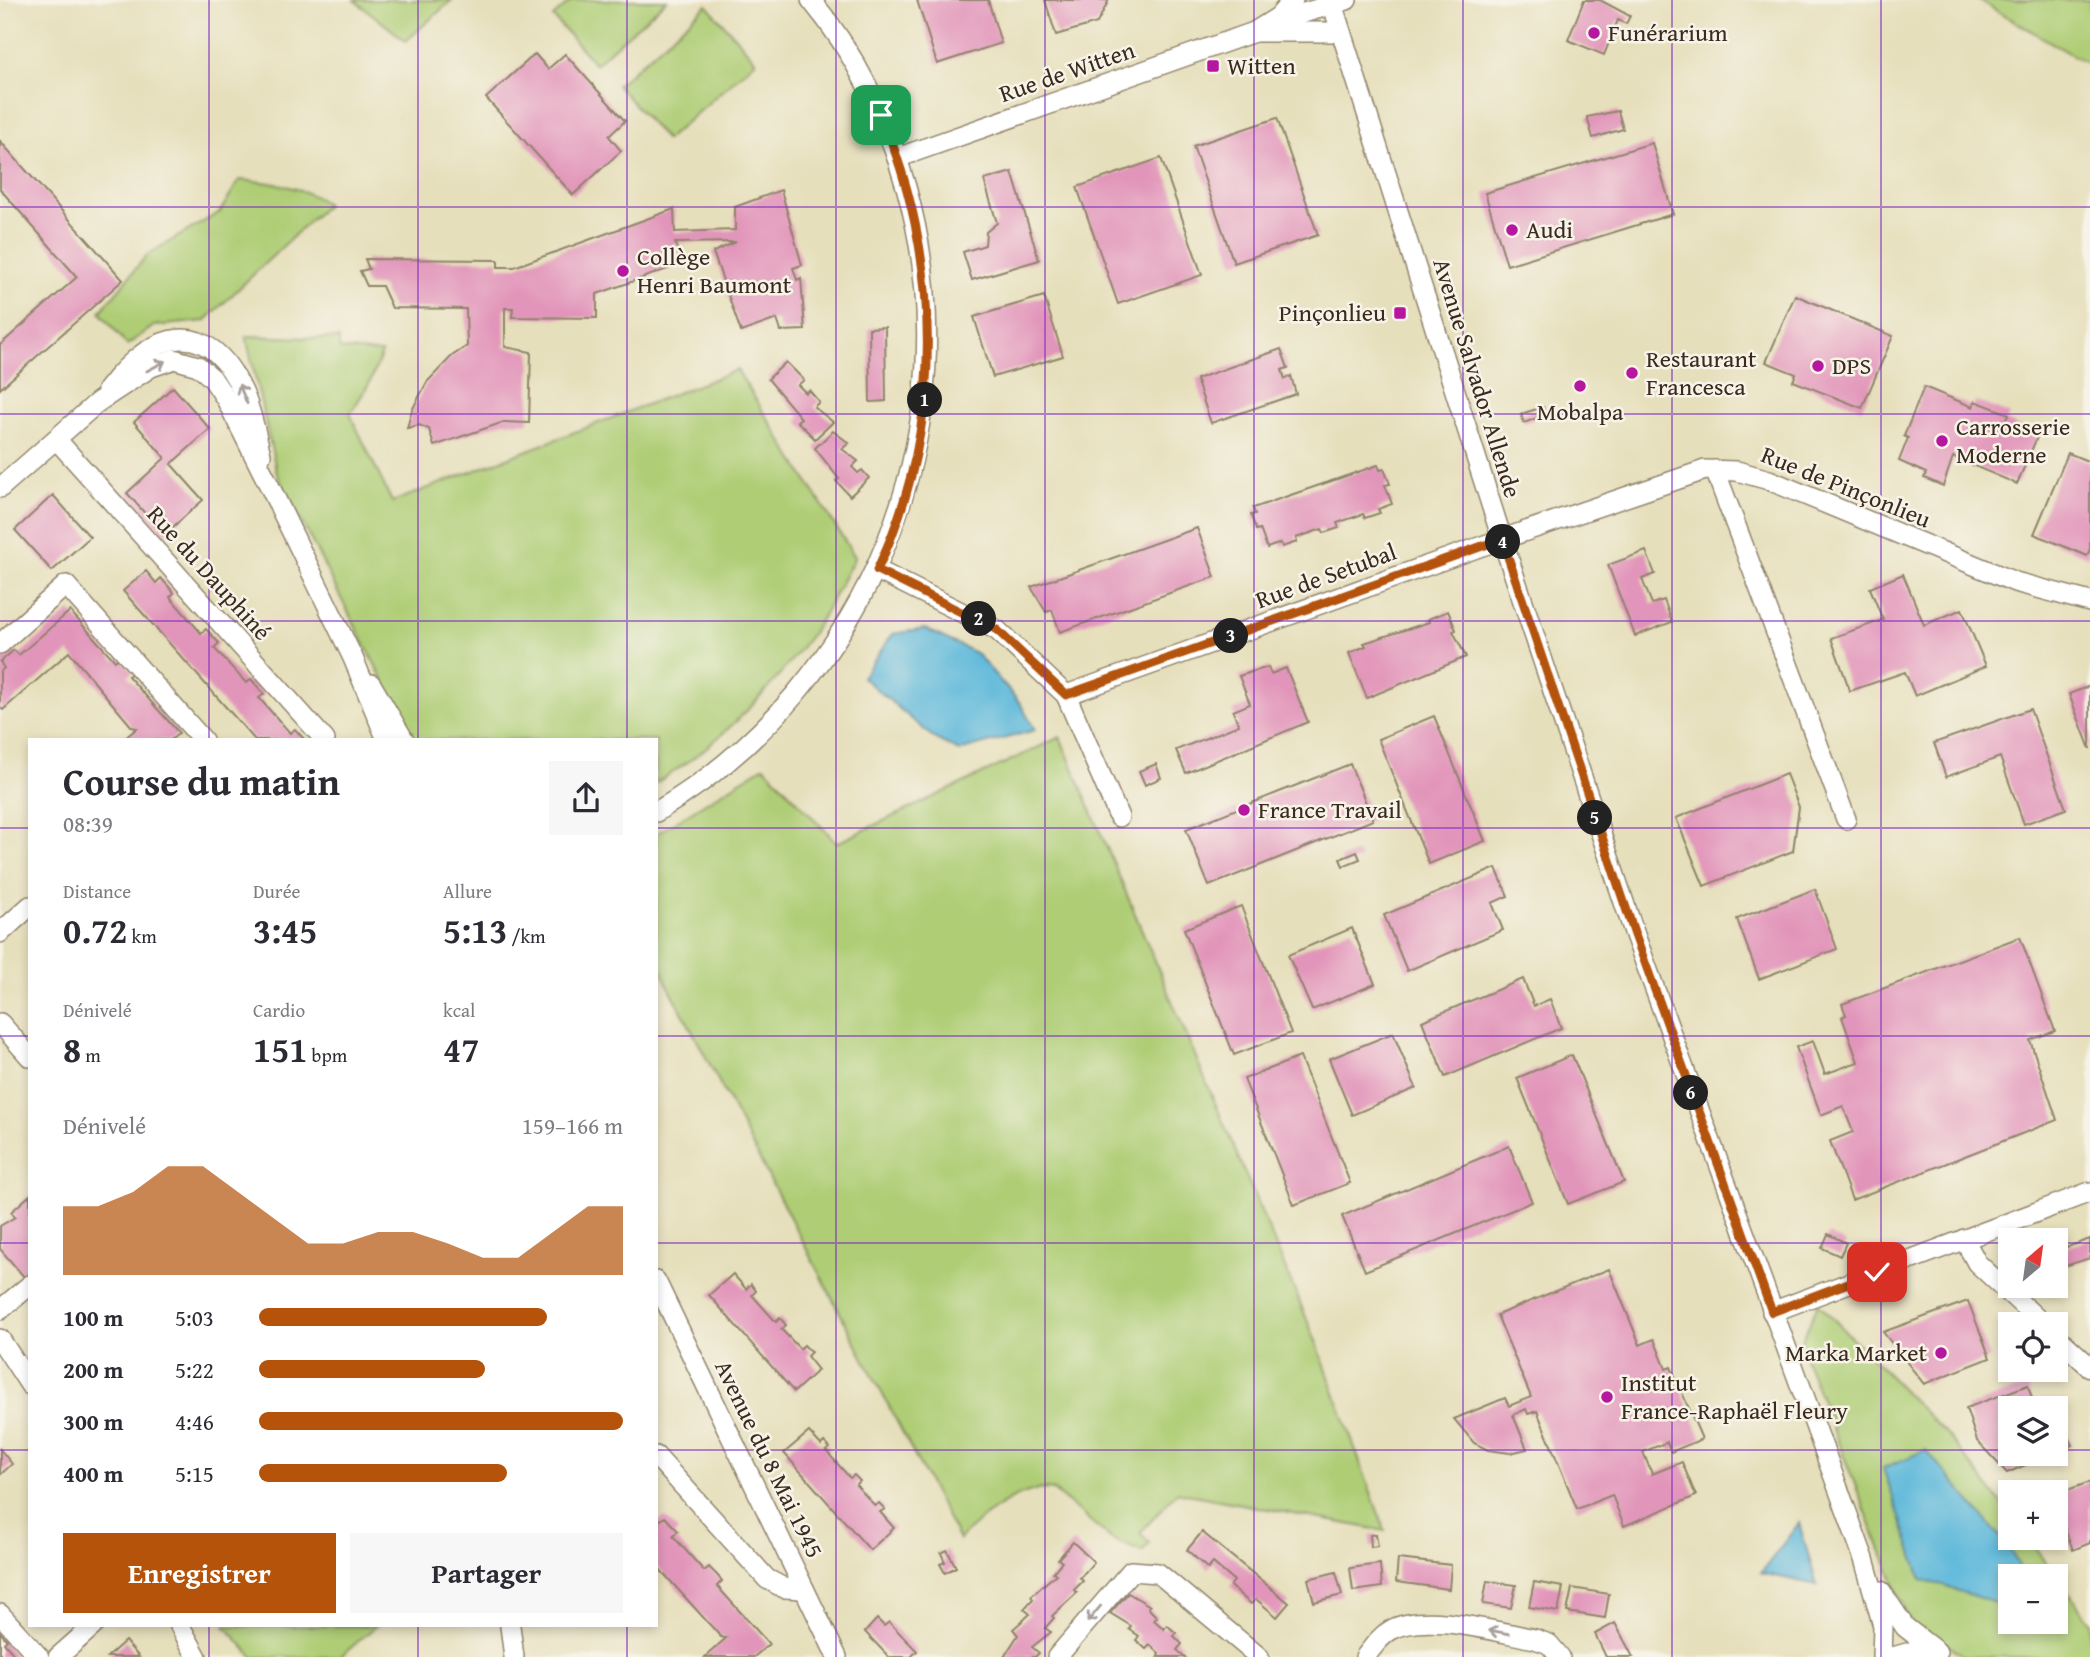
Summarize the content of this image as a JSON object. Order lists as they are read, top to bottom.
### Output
{
  "streets": {
    "street": [
      "Rue de Witten",
      "Avenue Salvador Allende",
      "Rue de Pinçonlieu",
      "Rue du Dauphiné",
      "Rue de Setubal",
      "Avenue du 8 Mai 1945"
    ]
  },
  "crossings": [
    ["Rue de Witten", "Avenue Salvador Allende"],
    ["Avenue Salvador Allende", "Rue de Pinçonlieu"],
    ["Avenue Salvador Allende", "Rue de Setubal"],
    ["Rue de Pinçonlieu", "Rue de Setubal"]
  ],
  "places": {
    "other": [
      "Funérarium",
      "Audi",
      "Collège Henri Baumont",
      "DPS",
      "Restaurant Francesca",
      "Mobalpa",
      "Carrosserie Moderne",
      "France Travail",
      "Marka Market",
      "Institut France-Raphaël Fleury"
    ],
    "transit": ["Witten", "Pinçonlieu"]
  },
  "north": "top right",
  "page": {
    "pins": [
      "1",
      "4",
      "2",
      "3",
      "5",
      "6"
    ],
    "heading": ["Course du matin", "08:39"],
    "stats": [
      ["Distance", "0.72 km"],
      ["Durée", "3:45"],
      ["Allure", "5:13 /km"],
      ["Dénivelé", "8 m"],
      ["Cardio", "151 bpm"],
      ["kcal", "47"]
    ],
    "chart": ["Dénivelé", "159–166 m"],
    "map_buttons": ["+", "−"],
    "list": [
      {
        "name": "100 m",
        "note": "5:03"
      },
      {
        "name": "200 m",
        "note": "5:22"
      },
      {
        "name": "300 m",
        "note": "4:46"
      },
      {
        "name": "400 m",
        "note": "5:15"
      }
    ],
    "buttons": ["Enregistrer", "Partager"]
  }
}
